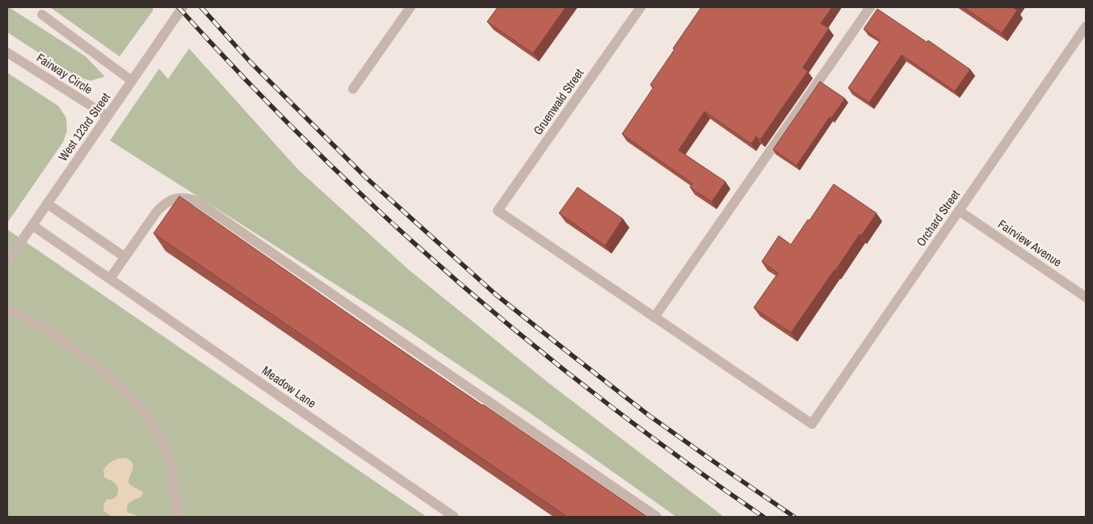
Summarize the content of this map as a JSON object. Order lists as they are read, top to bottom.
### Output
{
  "streets": {
    "street": [
      "Fairway Circle",
      "Gruenwald Street",
      "West 123rd Street",
      "Orchard Street",
      "Fairview Avenue",
      "Meadow Lane"
    ]
  },
  "crossings": [
    ["Fairway Circle", "West 123rd Street"],
    ["Gruenwald Street", "Orchard Street"],
    ["West 123rd Street", "Meadow Lane"],
    ["Orchard Street", "Fairview Avenue"]
  ]
}
